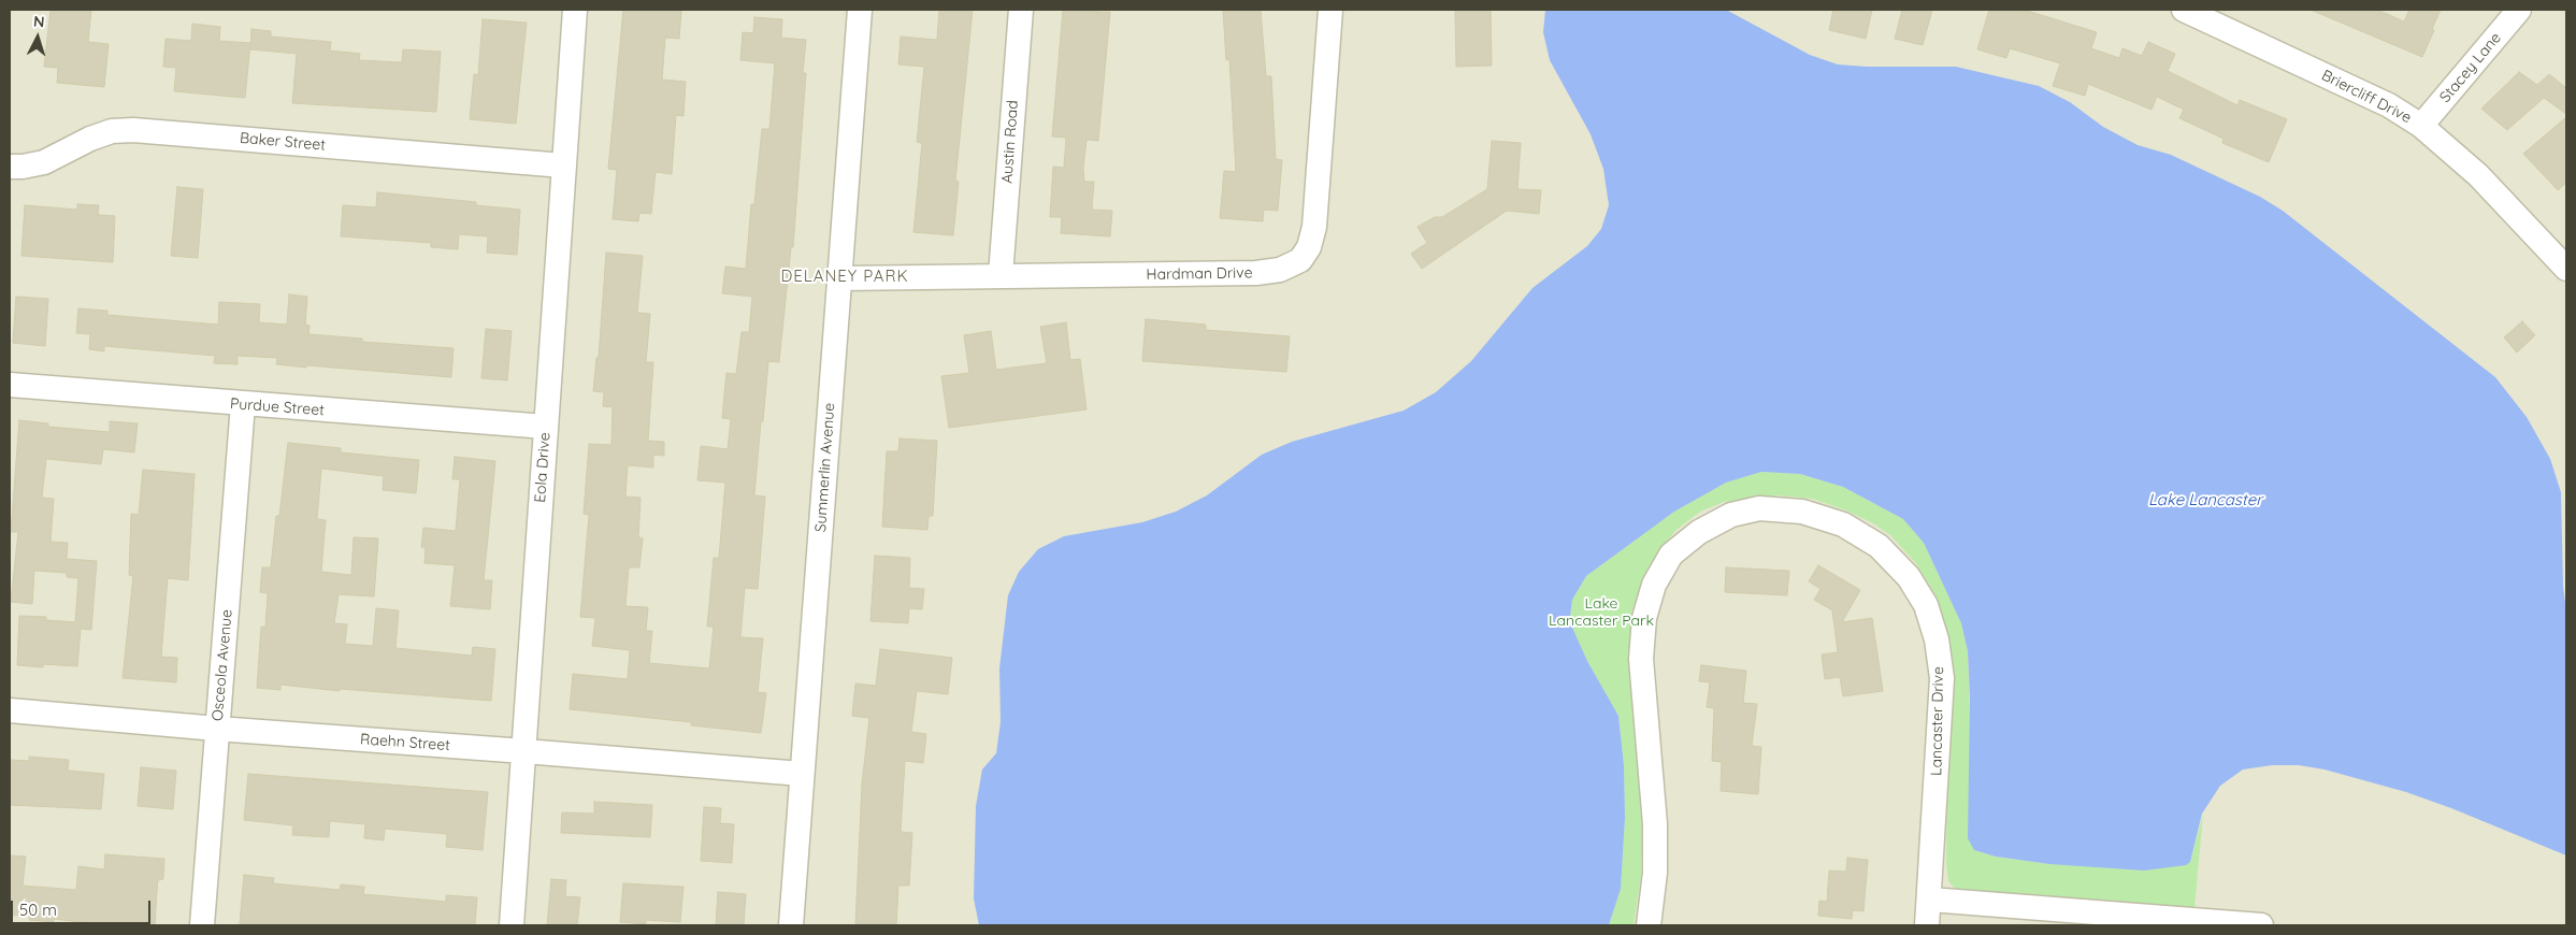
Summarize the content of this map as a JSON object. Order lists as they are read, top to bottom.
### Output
{
  "streets": {
    "street": [
      "Stacey Lane",
      "Briercliff Drive",
      "Baker Street",
      "Austin Road",
      "Hardman Drive",
      "Purdue Street",
      "Eola Drive",
      "Summerlin Avenue",
      "Osceola Avenue",
      "Lancaster Drive",
      "Raehn Street"
    ]
  },
  "crossings": [
    ["Stacey Lane", "Briercliff Drive"],
    ["Baker Street", "Eola Drive"],
    ["Austin Road", "Hardman Drive"],
    ["Hardman Drive", "Summerlin Avenue"],
    ["Purdue Street", "Eola Drive"],
    ["Purdue Street", "Osceola Avenue"],
    ["Eola Drive", "Raehn Street"],
    ["Summerlin Avenue", "Raehn Street"],
    ["Osceola Avenue", "Raehn Street"]
  ],
  "districts": ["DELANEY PARK"],
  "water": ["Lake Lancaster"],
  "parks": ["Lake Lancaster Park"],
  "scale_bar": "50 m",
  "north": "top"
}
